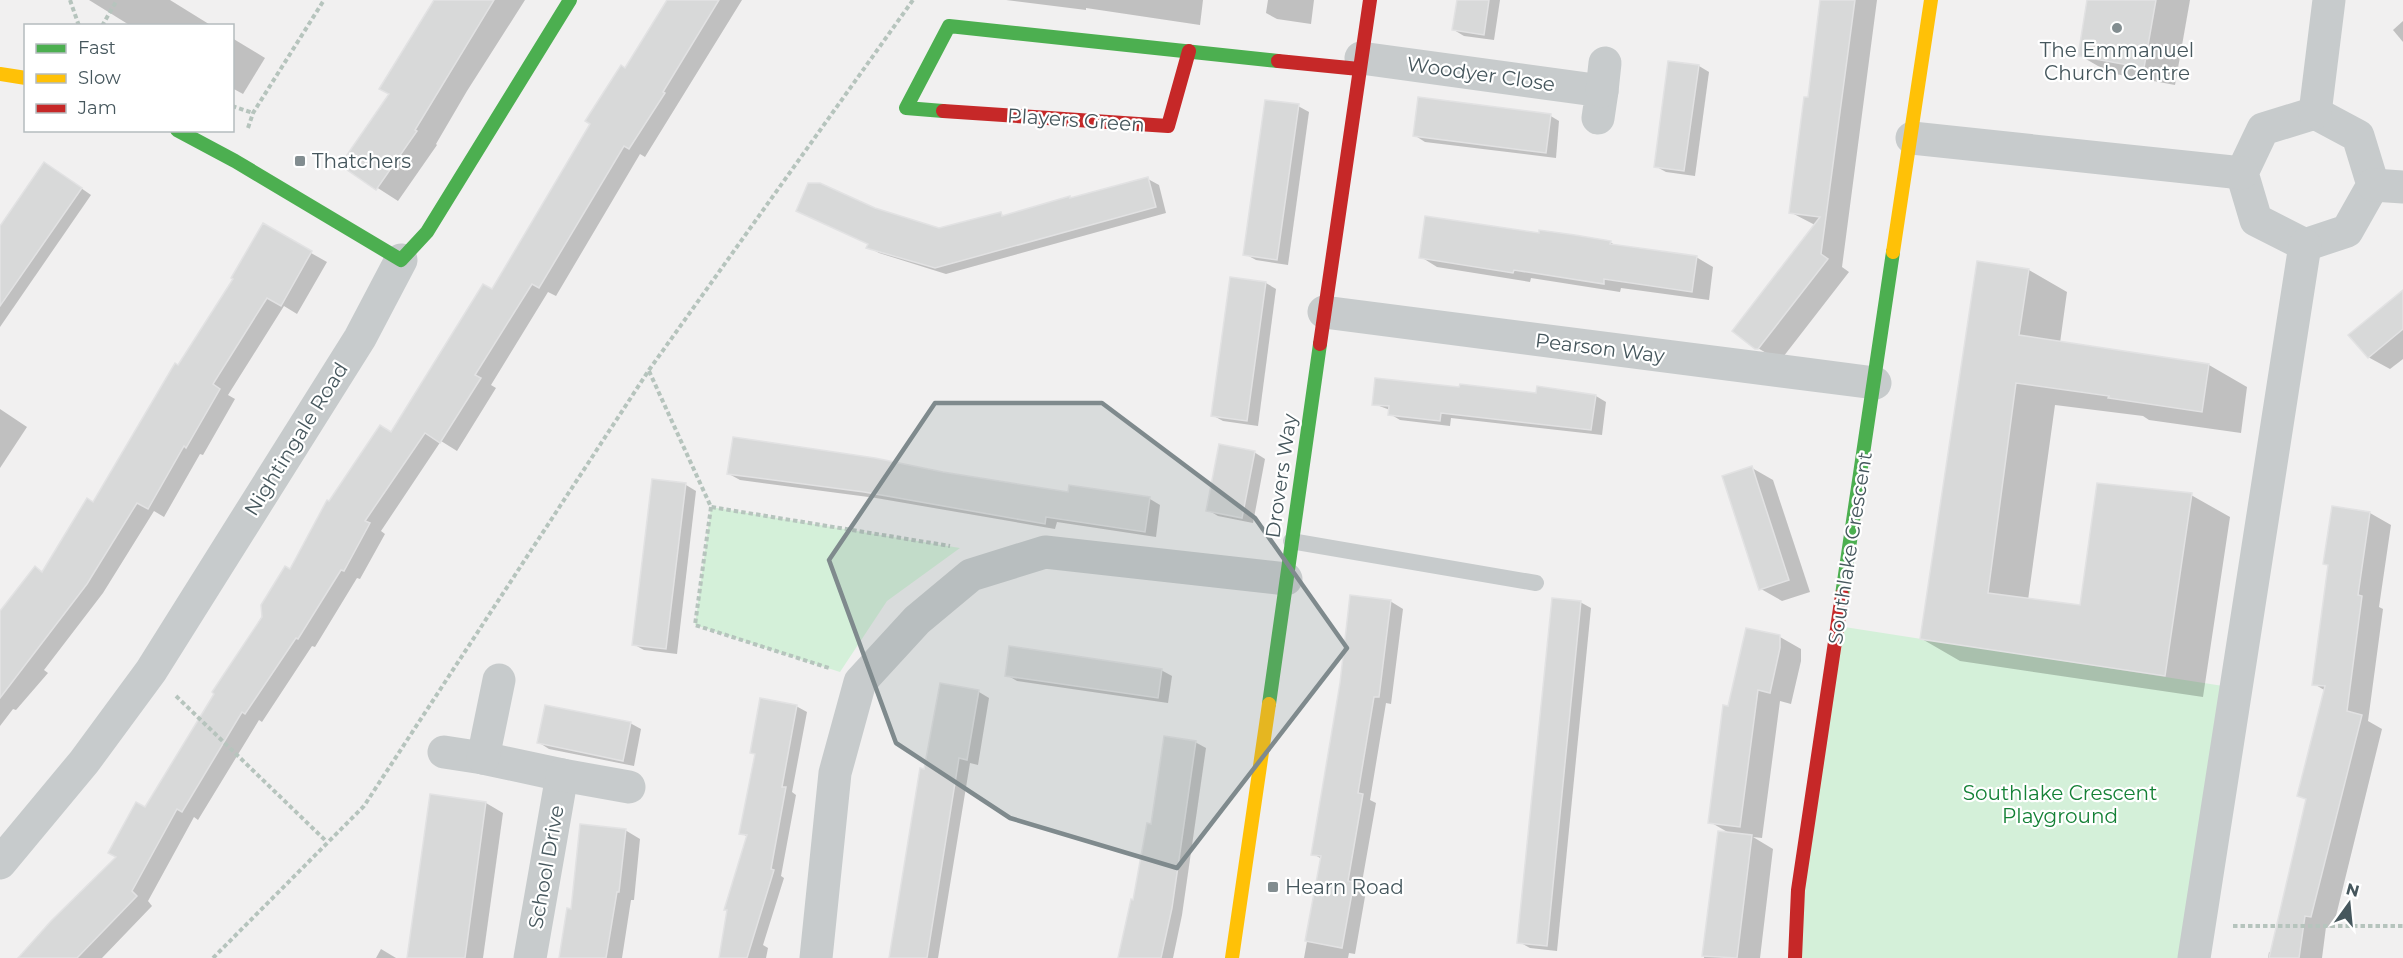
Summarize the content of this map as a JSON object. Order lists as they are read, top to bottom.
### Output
{
  "streets": {
    "street": [
      "Woodyer Close",
      "Players Green",
      "Pearson Way",
      "Nightingale Road",
      "Drovers Way",
      "Southlake Crescent",
      "School Drive"
    ]
  },
  "crossings": [
    ["Woodyer Close", "Players Green"],
    ["Woodyer Close", "Drovers Way"],
    ["Players Green", "Drovers Way"],
    ["Pearson Way", "Drovers Way"],
    ["Pearson Way", "Southlake Crescent"]
  ],
  "parks": ["Southlake Crescent Playground"],
  "places": {
    "other": ["The Emmanuel Church Centre"],
    "transit": ["Thatchers", "Hearn Road"]
  },
  "legend": ["Fast", "Slow", "Jam"],
  "north": "top"
}
